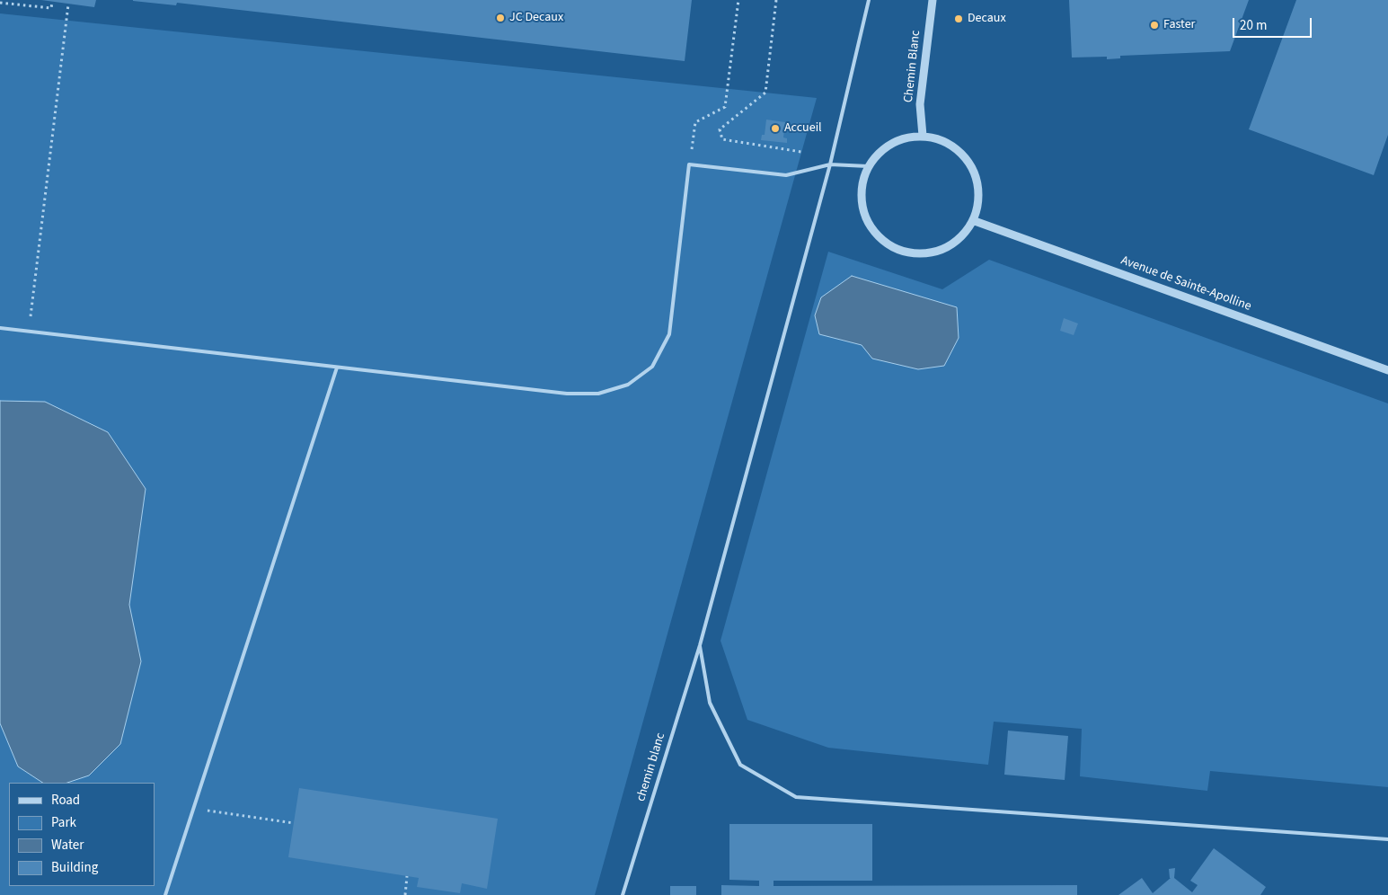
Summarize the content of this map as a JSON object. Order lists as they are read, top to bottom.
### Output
{
  "streets": {
    "street": ["Chemin Blanc", "Avenue de Sainte-Apolline"],
    "lane": ["chemin blanc"]
  },
  "crossings": [
    ["Chemin Blanc", "Avenue de Sainte-Apolline"]
  ],
  "places": [
    "JC Decaux",
    "Decaux",
    "Faster",
    "Accueil"
  ],
  "legend": [
    "Road",
    "Park",
    "Water",
    "Building"
  ],
  "scale_bar": "20 m"
}
